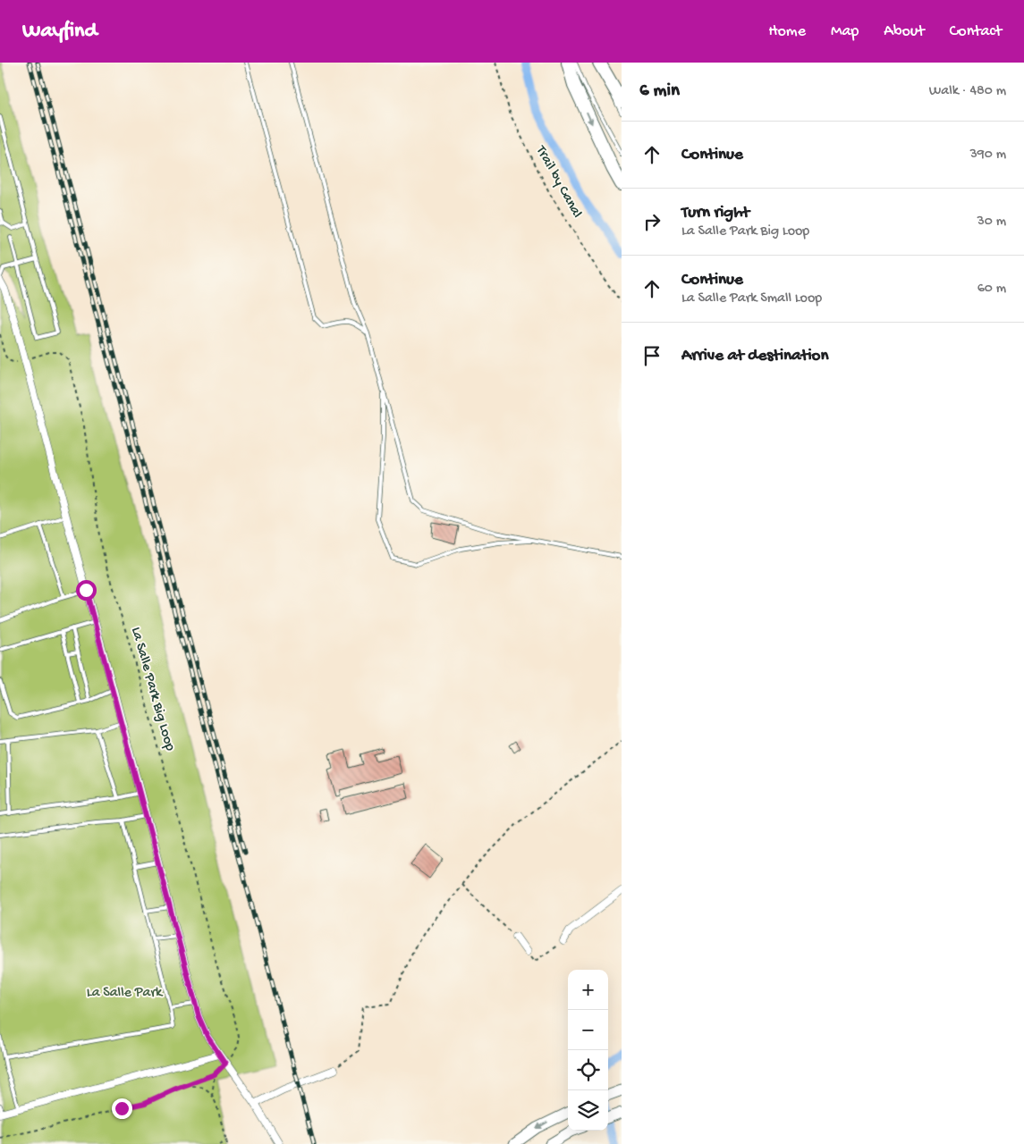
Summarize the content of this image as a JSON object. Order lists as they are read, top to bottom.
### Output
{
  "streets": {
    "path": ["Trail by Canal", "La Salle Park Big Loop"]
  },
  "parks": ["La Salle Park"],
  "page": {
    "header": "Wayfind",
    "nav": [
      "Home",
      "Map",
      "About",
      "Contact"
    ],
    "heading": ["6 min", "Walk · 480 m"],
    "list": [
      ["Continue", "390 m"],
      ["Turn right", "La Salle Park Big Loop", "30 m"],
      ["Continue", "La Salle Park Small Loop", "60 m"],
      "Arrive at destination"
    ],
    "map_buttons": ["+", "−"]
  }
}
